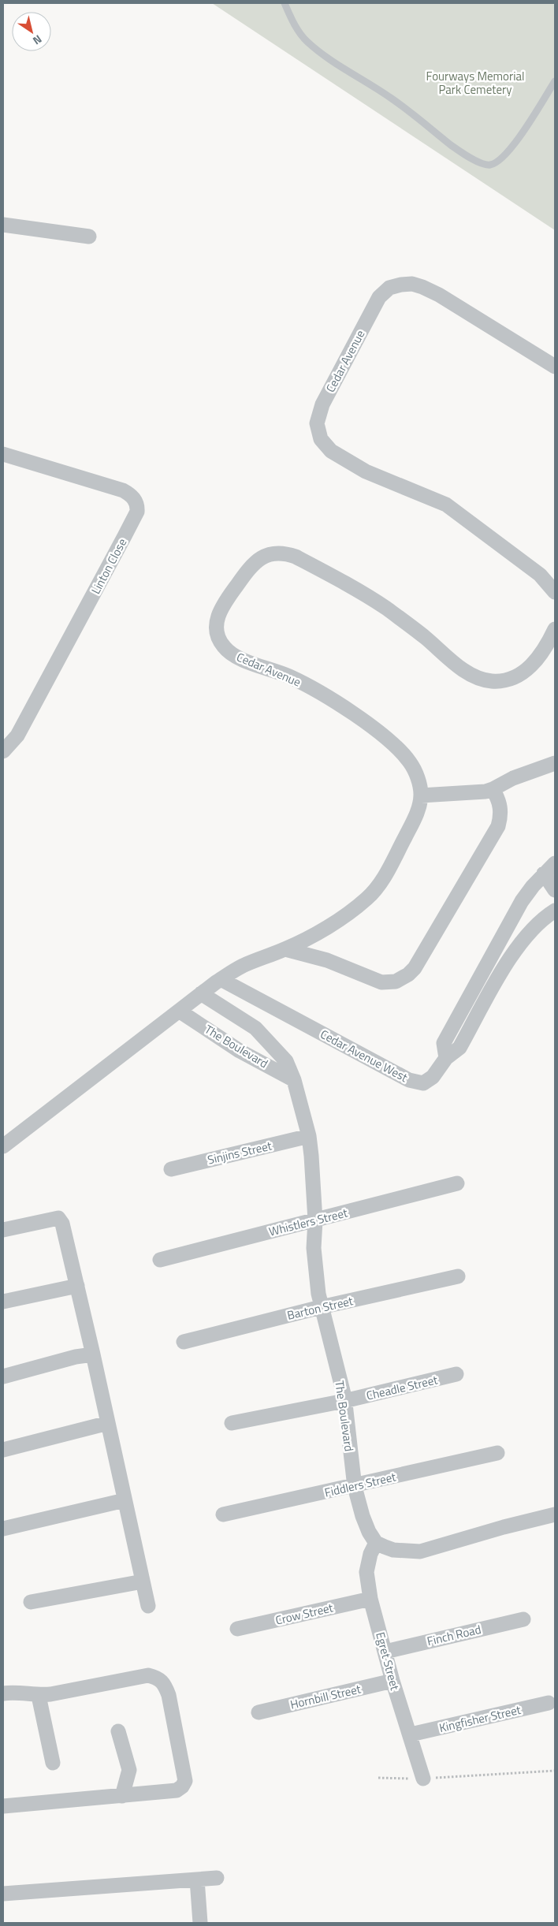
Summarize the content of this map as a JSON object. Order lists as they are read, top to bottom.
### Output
{
  "streets": {
    "street": [
      "Cedar Avenue",
      "Linton Close",
      "The Boulevard",
      "Cedar Avenue West",
      "Sinjins Street",
      "Whistlers Street",
      "Barton Street",
      "Cheadle Street",
      "Fiddlers Street",
      "Crow Street",
      "Finch Road",
      "Egret Street",
      "Hornbill Street",
      "Kingfisher Street"
    ]
  },
  "crossings": [
    ["The Boulevard", "Sinjins Street"],
    ["The Boulevard", "Whistlers Street"],
    ["The Boulevard", "Barton Street"],
    ["The Boulevard", "Cheadle Street"],
    ["The Boulevard", "Fiddlers Street"],
    ["The Boulevard", "Egret Street"],
    ["Crow Street", "Egret Street"],
    ["Finch Road", "Egret Street"],
    ["Egret Street", "Hornbill Street"],
    ["Egret Street", "Kingfisher Street"]
  ],
  "parks": ["Fourways Memorial Park Cemetery"],
  "north": "bottom right"
}
